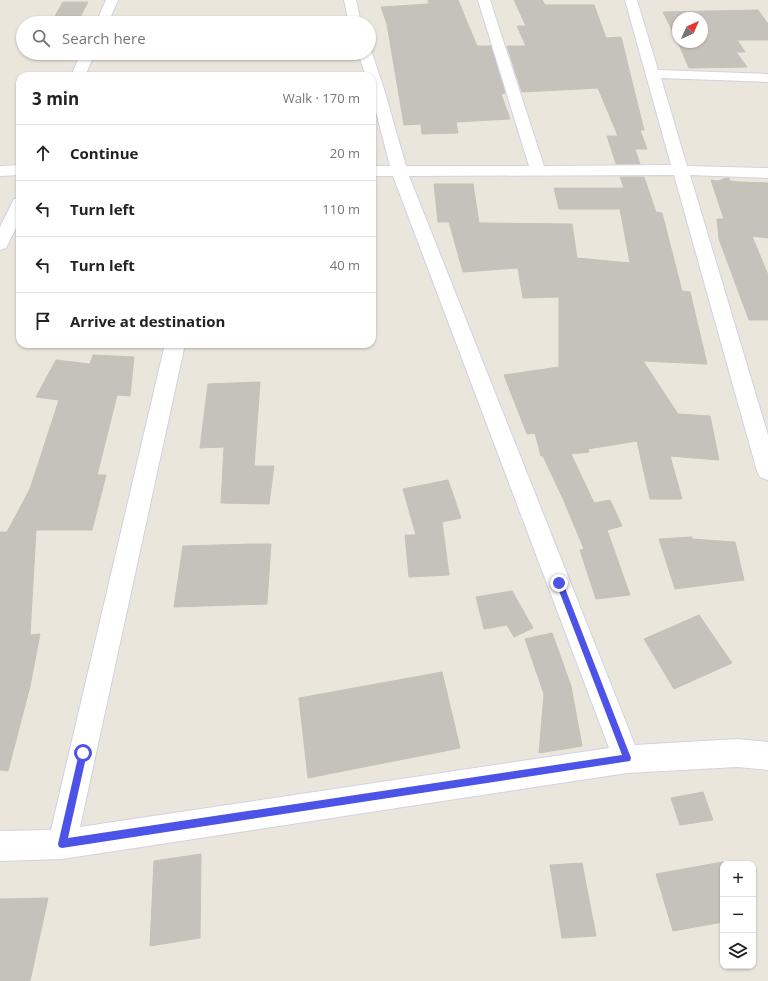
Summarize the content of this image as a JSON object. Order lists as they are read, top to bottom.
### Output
{
  "north": "top right",
  "page": {
    "search": "Search here",
    "heading": ["3 min", "Walk · 170 m"],
    "list": [
      ["Continue", "20 m"],
      ["Turn left", "110 m"],
      ["Turn left", "40 m"],
      "Arrive at destination"
    ],
    "map_buttons": ["+", "−"]
  }
}
